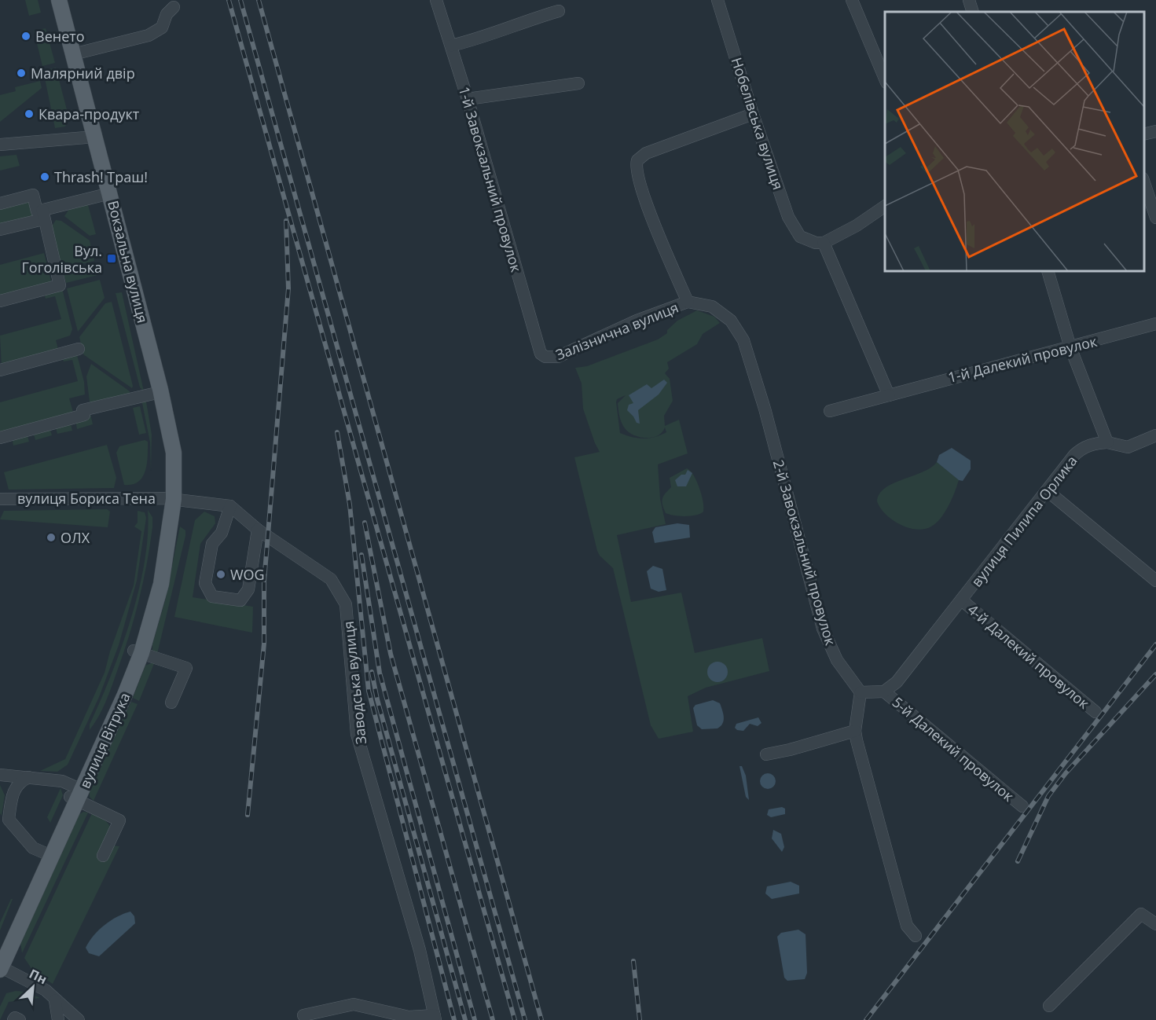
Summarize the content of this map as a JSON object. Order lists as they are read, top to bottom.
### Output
{
  "streets": {
    "main road": ["Вокзальна вулиця", "вулиця Вітрука"],
    "street": [
      "Нобелівська вулиця",
      "1-й Завокзальний провулок",
      "Залізнична вулиця",
      "1-й Далекий провулок",
      "вулиця Бориса Тена",
      "вулиця Пилипа Орлика",
      "2-й Завокзальний провулок",
      "4-й Далекий провулок",
      "Заводська вулиця",
      "5-й Далекий провулок"
    ]
  },
  "crossings": [
    ["1-й Завокзальний провулок", "Залізнична вулиця"],
    ["Вокзальна вулиця", "вулиця Бориса Тена"],
    ["Вокзальна вулиця", "вулиця Вітрука"],
    ["Залізнична вулиця", "2-й Завокзальний провулок"],
    ["вулиця Бориса Тена", "вулиця Вітрука"],
    ["вулиця Пилипа Орлика", "4-й Далекий провулок"],
    ["вулиця Пилипа Орлика", "5-й Далекий провулок"]
  ],
  "places": {
    "other": [
      "Венето",
      "Малярний двір",
      "Квара-продукт",
      "Thrash! Траш!",
      "ОЛХ",
      "WOG"
    ],
    "transit": ["Вул. Гоголівська"]
  },
  "north": "top right"
}
